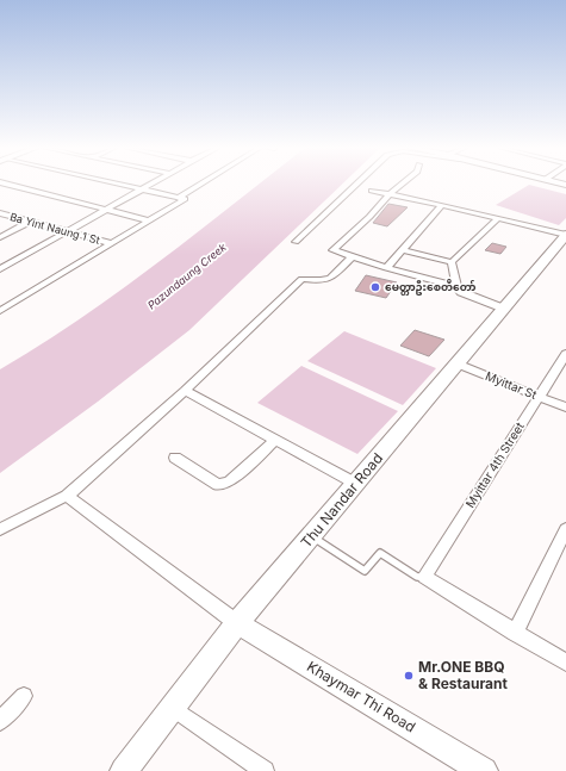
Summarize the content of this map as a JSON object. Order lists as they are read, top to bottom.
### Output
{
  "streets": {
    "main road": ["Thu Nandar Road", "Khaymar Thi Road"],
    "street": ["Ba Yint Naung 1 St", "Myittar St", "Myittar 4th Street"]
  },
  "crossings": [
    ["Myittar St", "Myittar 4th Street"],
    ["Myittar St", "Thu Nandar Road"],
    ["Thu Nandar Road", "Khaymar Thi Road"]
  ],
  "water": ["Pazundaung Creek"],
  "places": ["မေတ္တာဦးစေတီတော်", "Mr.ONE BBQ & Restaurant"]
}
